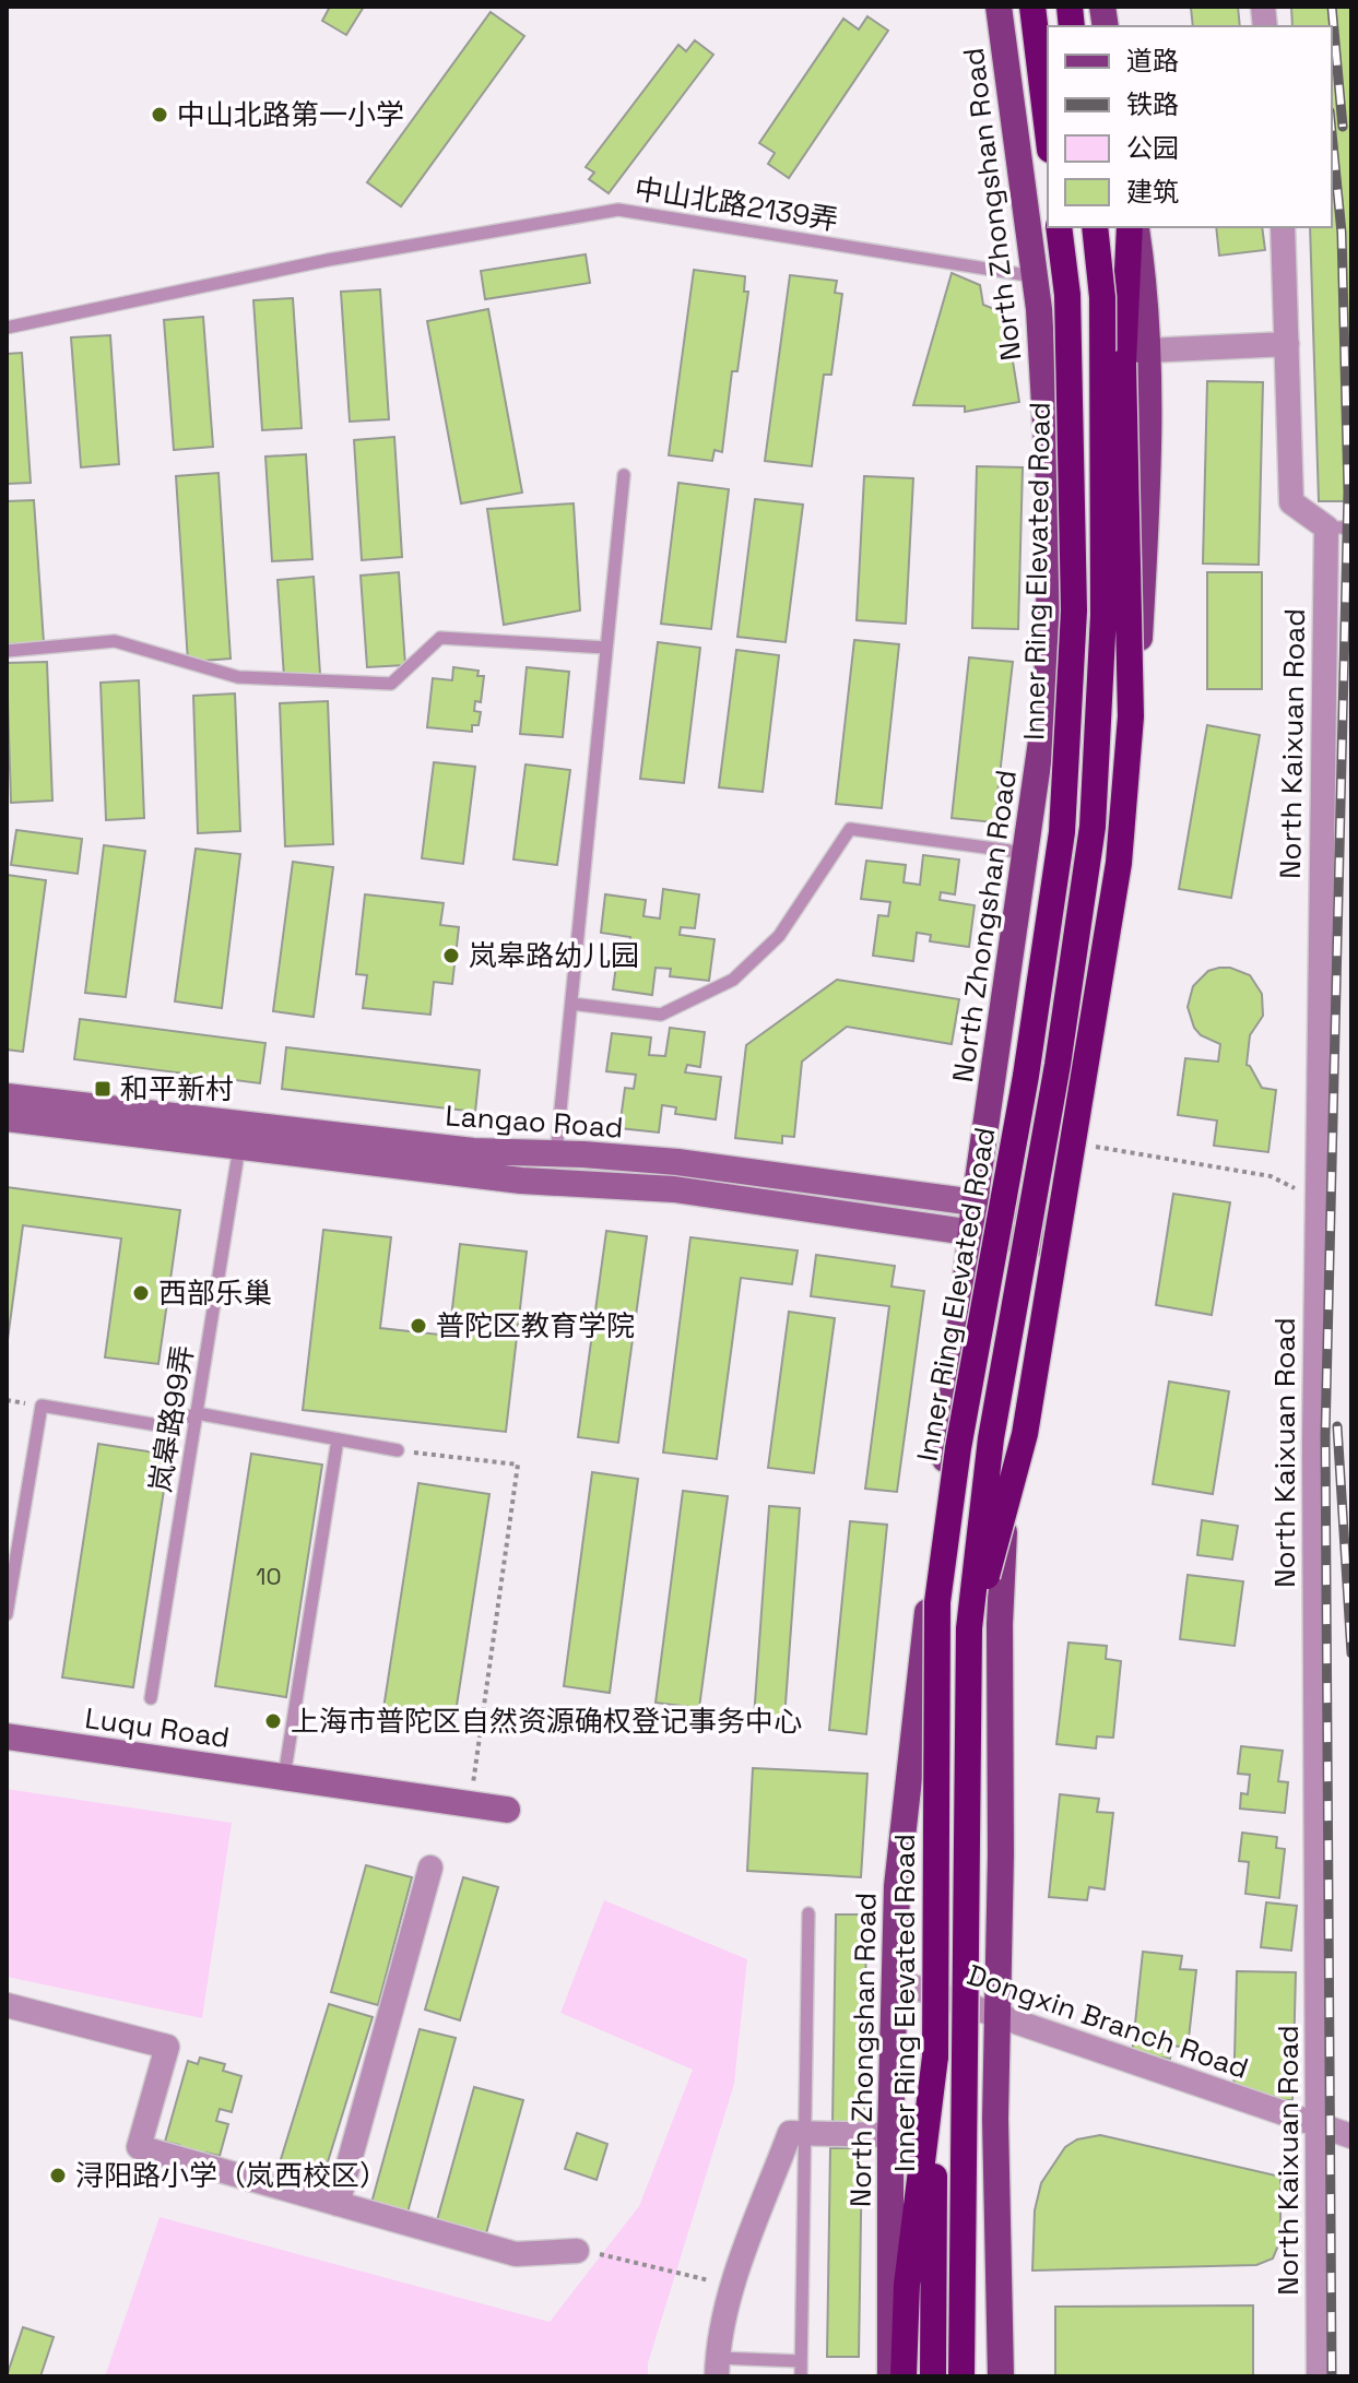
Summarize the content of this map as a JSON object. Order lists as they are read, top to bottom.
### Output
{
  "streets": {
    "highway": ["Inner Ring Elevated Road"],
    "main road": ["North Zhongshan Road", "Langao Road", "Luqu Road"],
    "street": ["North Kaixuan Road", "Dongxin Branch Road"],
    "lane": ["中山北路2139弄", "岚皋路99弄"]
  },
  "crossings": [
    ["中山北路2139弄", "North Zhongshan Road"],
    ["North Zhongshan Road", "Langao Road"],
    ["North Zhongshan Road", "Dongxin Branch Road"],
    ["North Kaixuan Road", "Dongxin Branch Road"],
    ["Langao Road", "岚皋路99弄"]
  ],
  "places": {
    "other": [
      "中山北路第一小学",
      "岚皋路幼儿园",
      "西部乐巢",
      "普陀区教育学院",
      "上海市普陀区自然资源确权登记事务中心",
      "浔阳路小学（岚西校区）"
    ],
    "transit": ["和平新村"]
  },
  "house_numbers": ["10"],
  "legend": [
    "道路",
    "铁路",
    "公园",
    "建筑"
  ]
}
